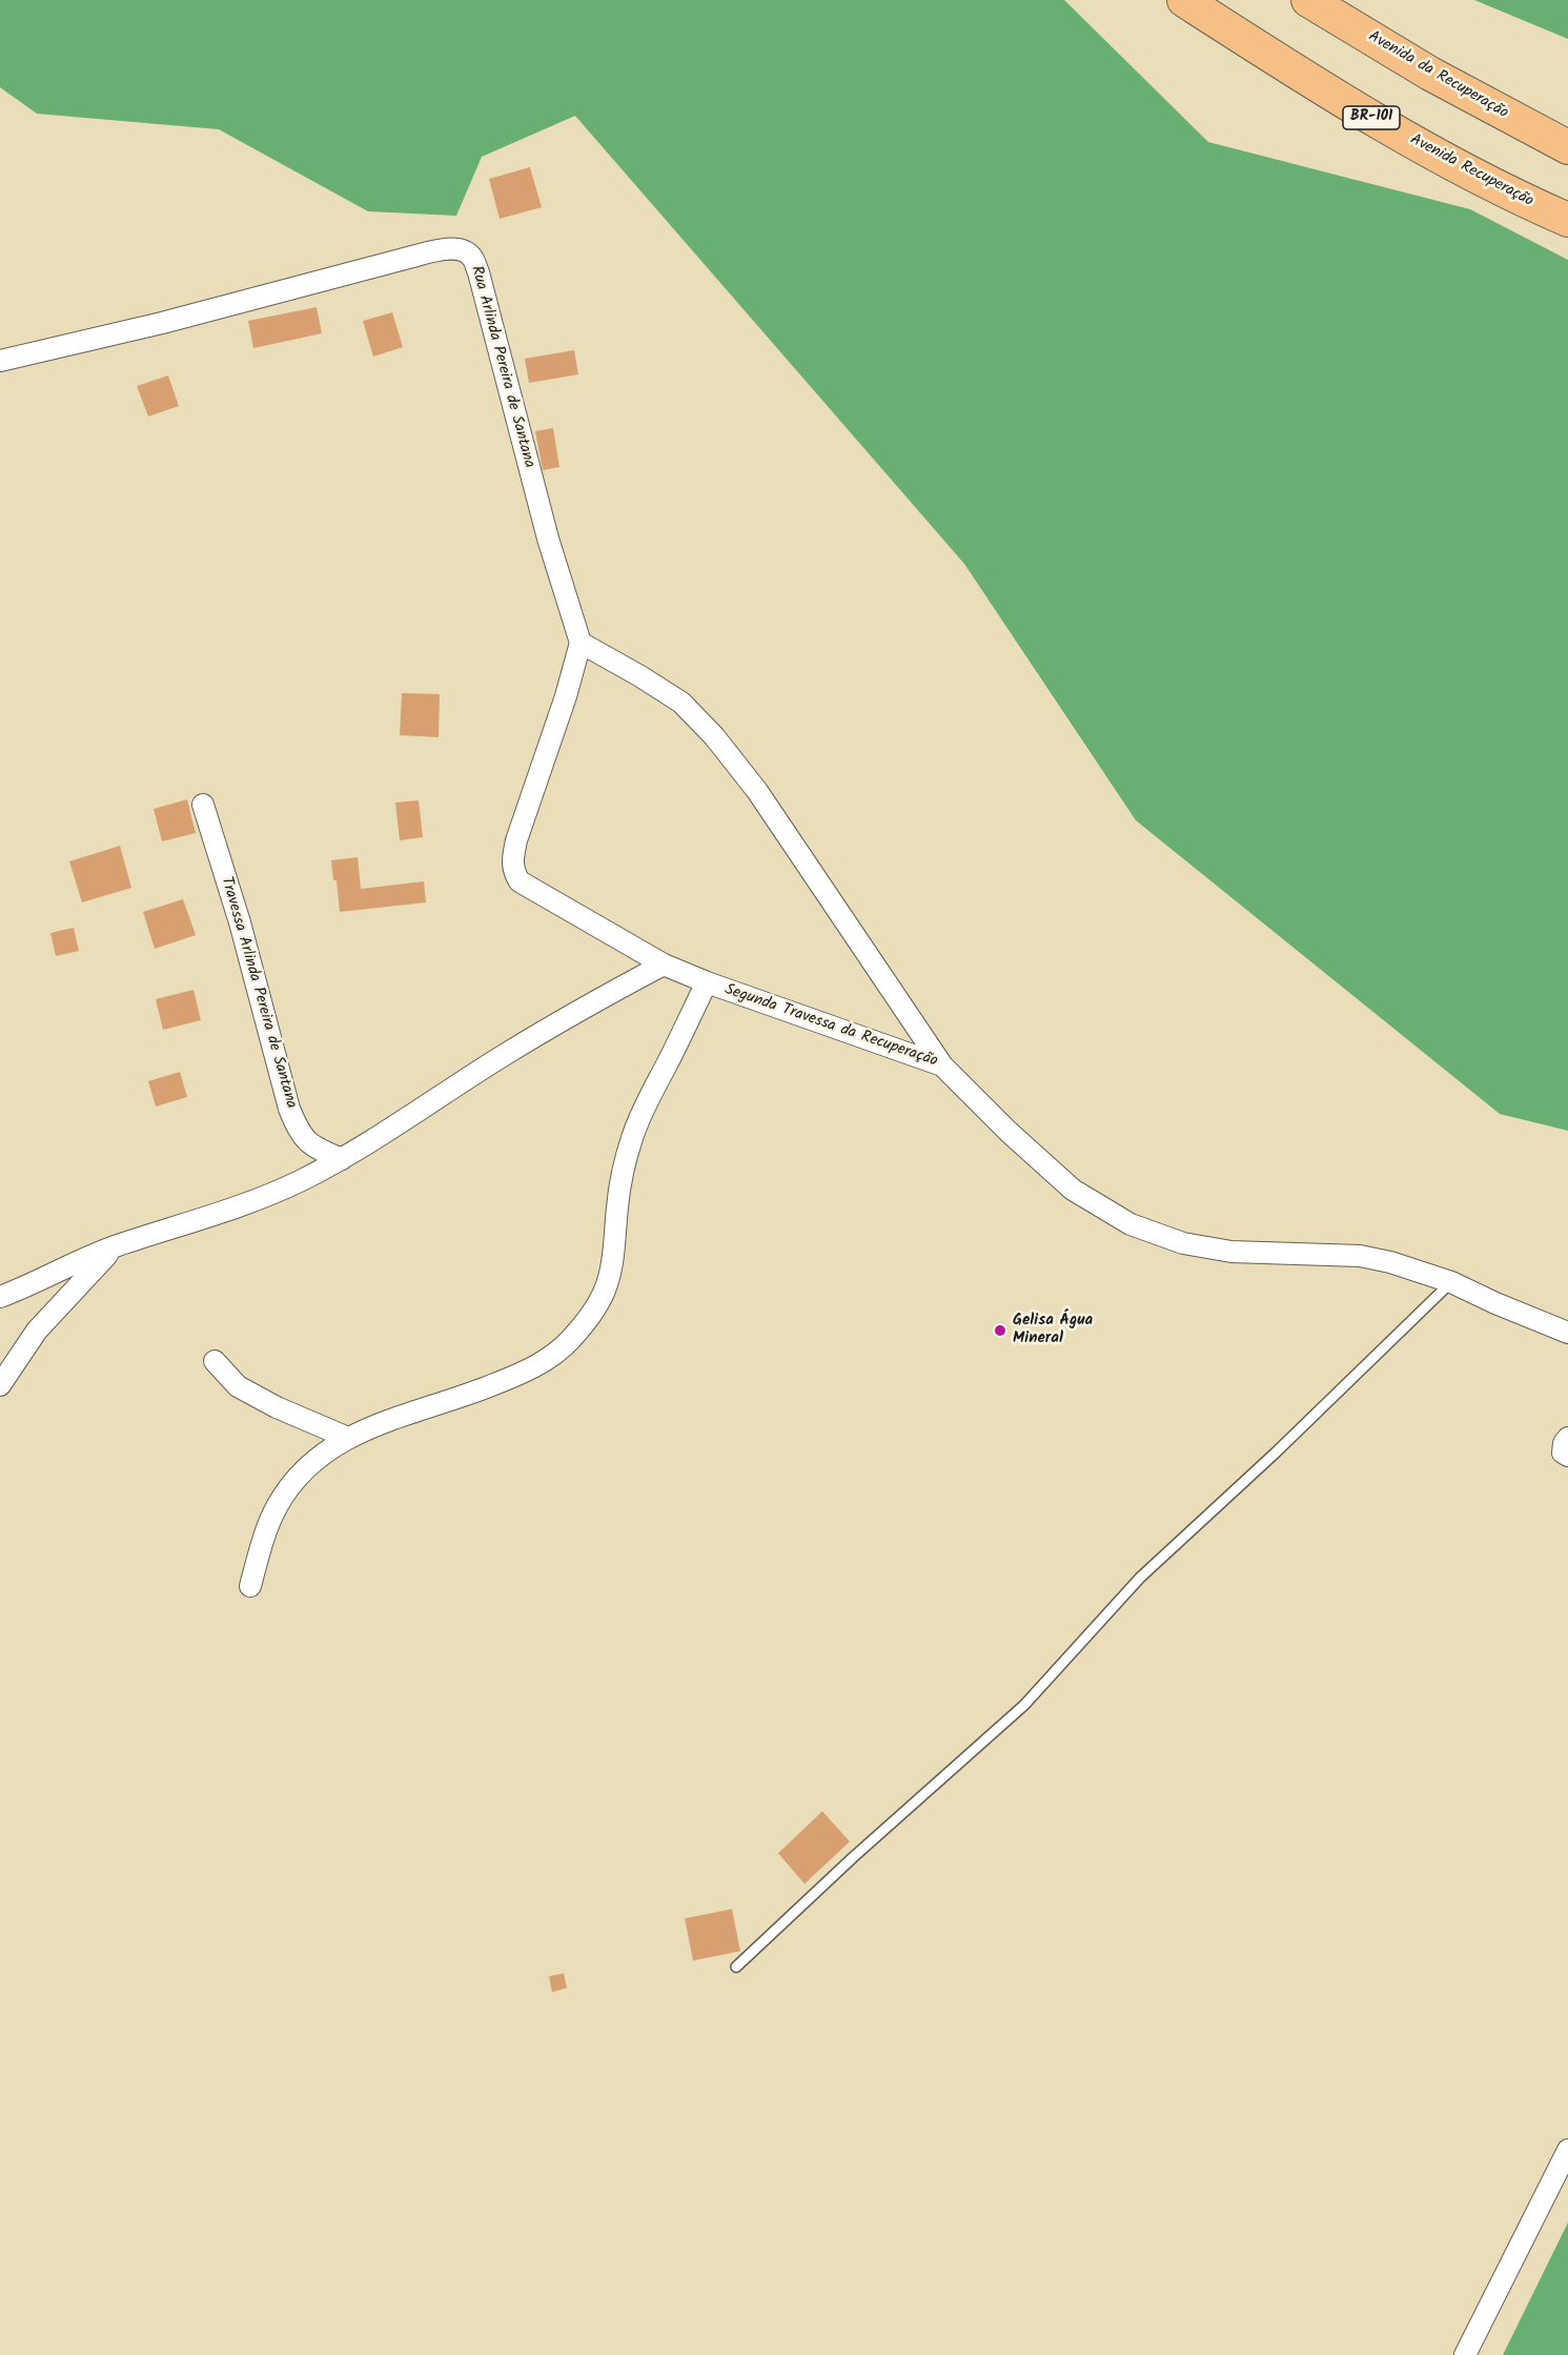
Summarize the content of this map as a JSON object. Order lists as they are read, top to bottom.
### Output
{
  "streets": {
    "highway": ["Avenida da Recuperação", "BR-101", "Avenida Recuperação"],
    "street": ["Rua Arlinda Pereira de Santana", "Travessa Arlinda Pereira de Santana", "Segunda Travessa da Recuperação"]
  },
  "crossings": [
    ["Rua Arlinda Pereira de Santana", "Segunda Travessa da Recuperação"]
  ],
  "places": ["Gelisa Água Mineral"]
}
